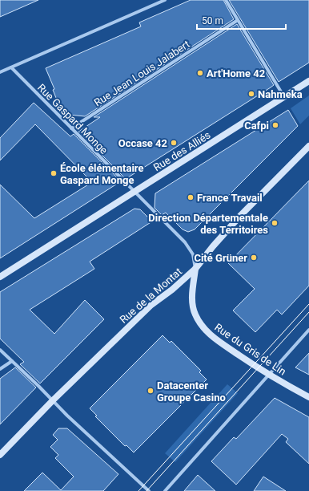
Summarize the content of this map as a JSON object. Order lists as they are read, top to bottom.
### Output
{
  "streets": {
    "main road": ["Rue des Alliés", "Rue de la Montat", "Rue du Gris de Lin"],
    "street": ["Rue Jean Louis Jalabert", "Rue Gaspard Monge"]
  },
  "crossings": [
    ["Rue Jean Louis Jalabert", "Rue Gaspard Monge"],
    ["Rue Gaspard Monge", "Rue des Alliés"],
    ["Rue Gaspard Monge", "Rue de la Montat"],
    ["Rue Gaspard Monge", "Rue du Gris de Lin"],
    ["Rue de la Montat", "Rue du Gris de Lin"]
  ],
  "places": [
    "Art'Home 42",
    "Nahmeka",
    "Cafpi",
    "Occase 42",
    "École élémentaire Gaspard Monge",
    "France Travail",
    "Direction Départementale des Territoires",
    "Cité Grüner",
    "Datacenter Groupe Casino"
  ],
  "scale_bar": "50 m"
}
